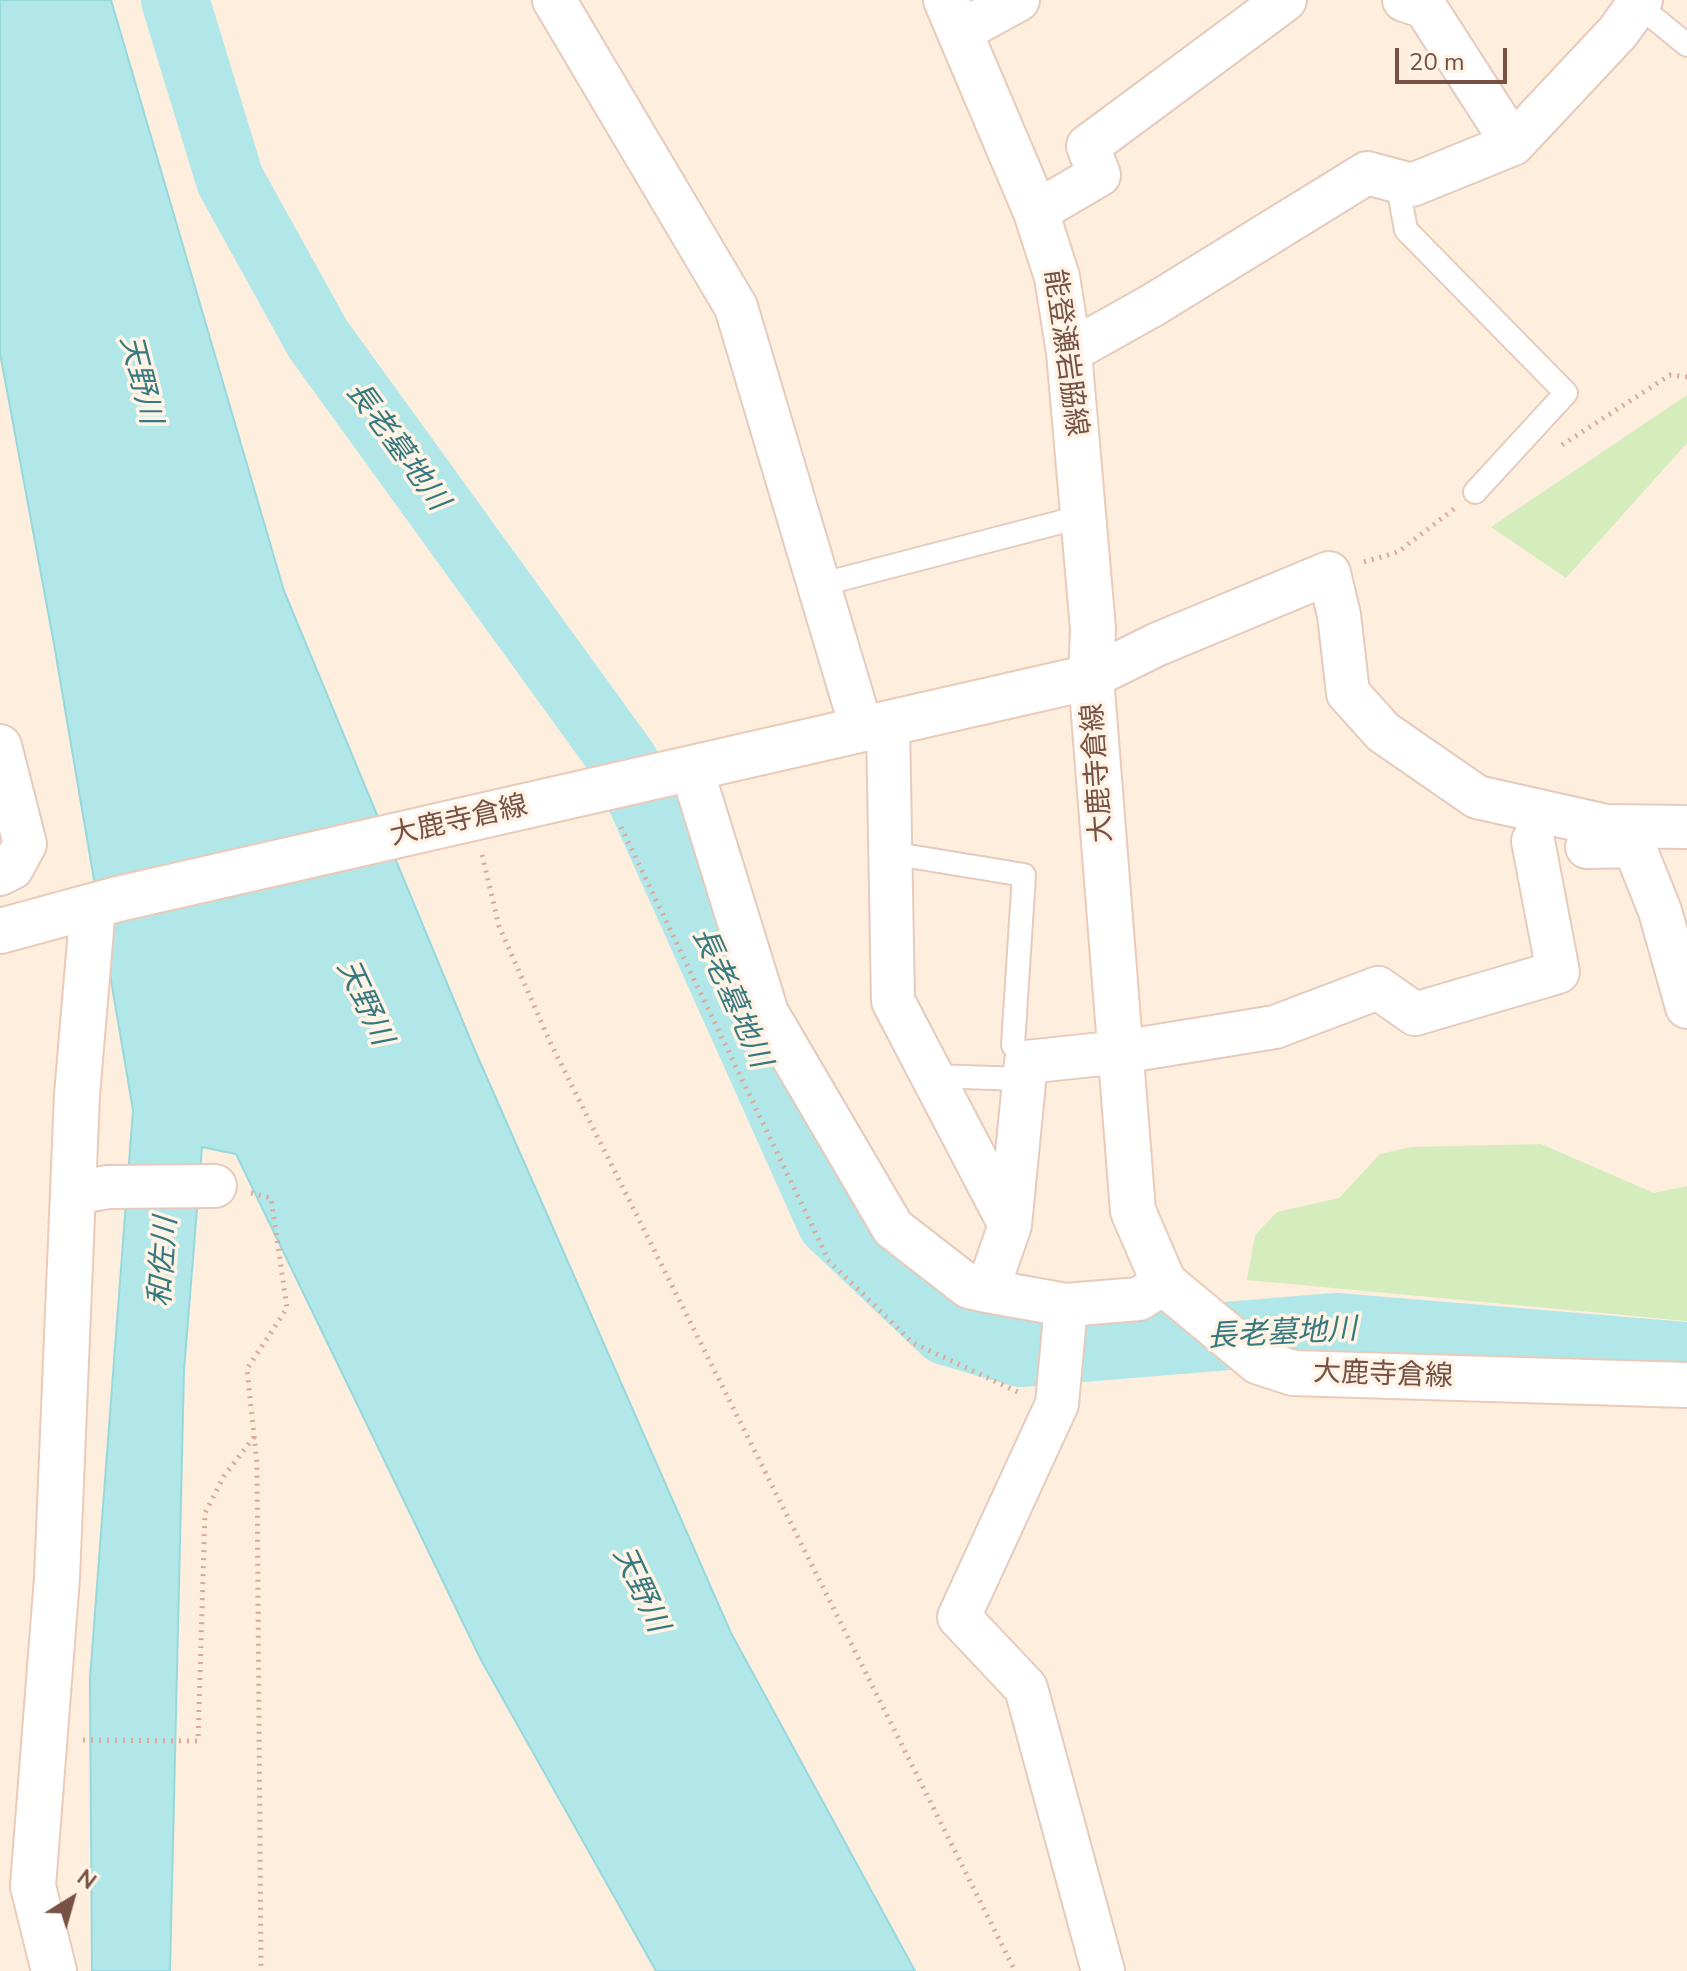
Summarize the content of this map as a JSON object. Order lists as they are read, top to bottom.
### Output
{
  "streets": {
    "main road": ["能登瀬岩脇線", "大鹿寺倉線"]
  },
  "crossings": [
    ["能登瀬岩脇線", "大鹿寺倉線"]
  ],
  "water": ["天野川", "長老墓地川", "和佐川"],
  "scale_bar": "20 m",
  "north": "top right"
}
